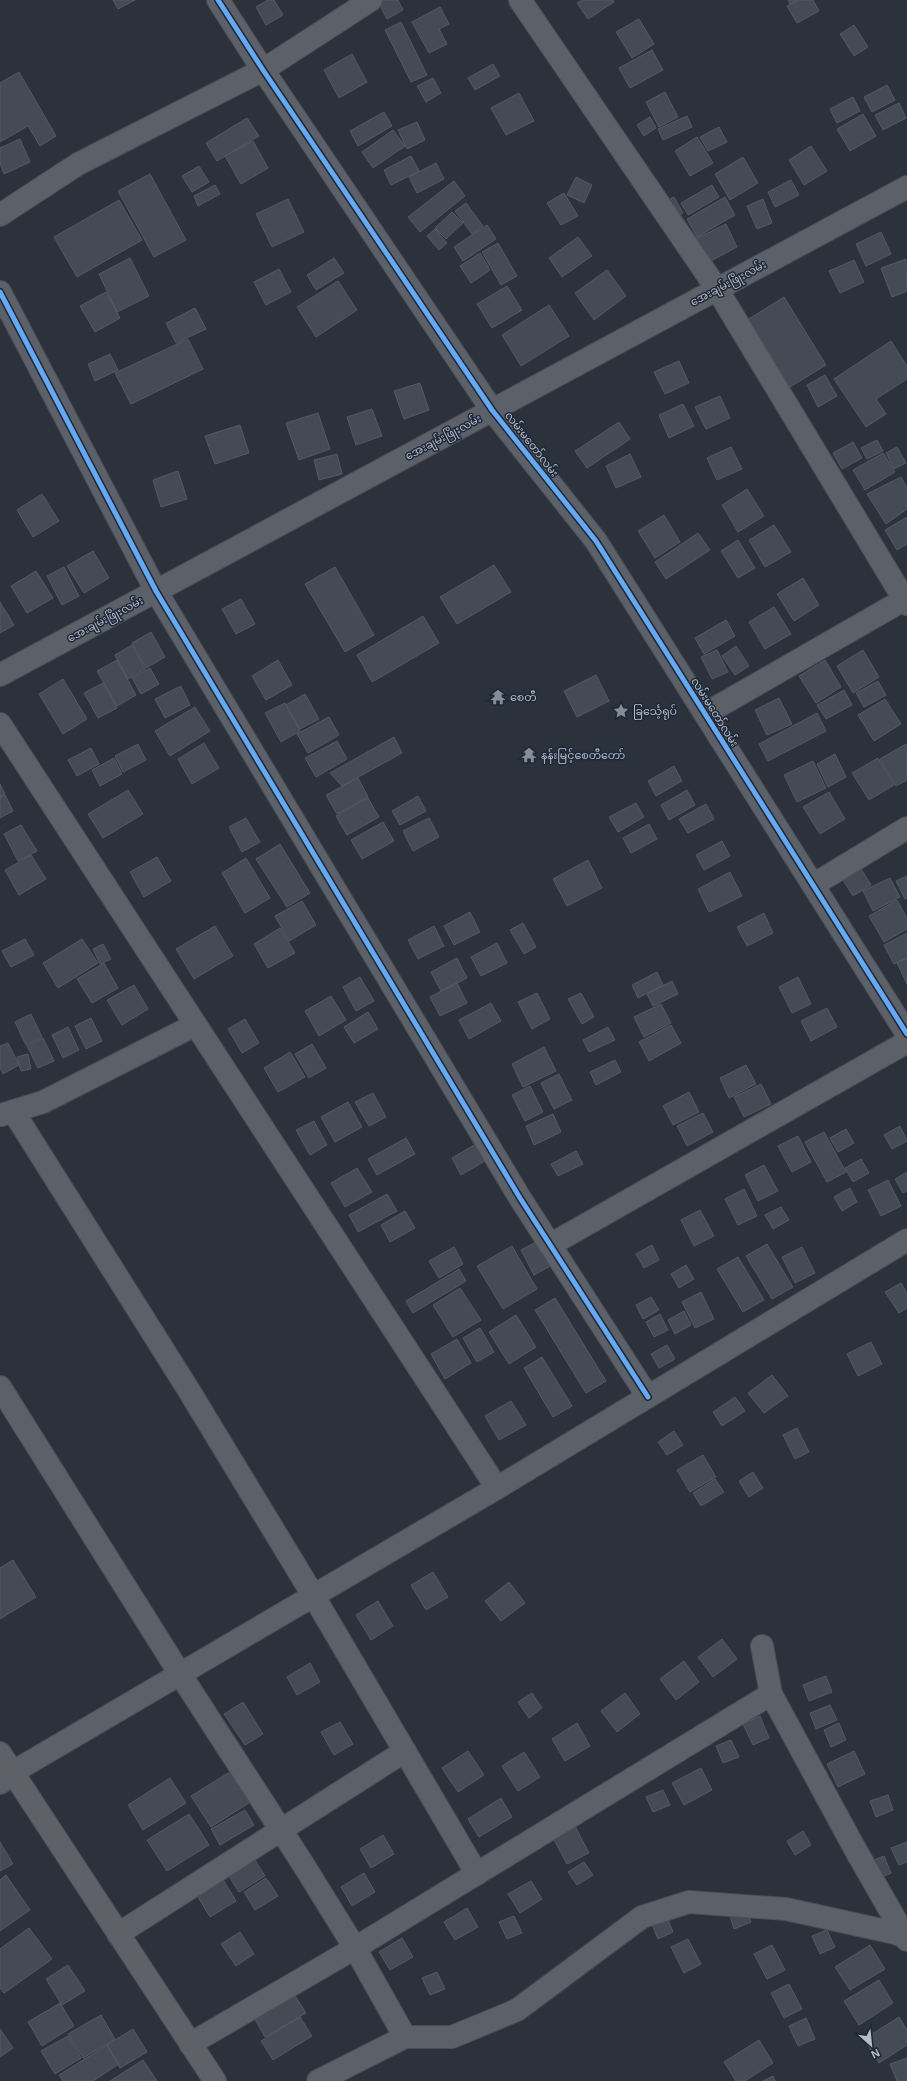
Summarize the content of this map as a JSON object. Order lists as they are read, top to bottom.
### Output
{
  "streets": {
    "street": ["အေးချမ်းဖြိုးလမ်း", "လမ်းမတော်လမ်း"]
  },
  "crossings": [
    ["အေးချမ်းဖြိုးလမ်း", "လမ်းမတော်လမ်း"]
  ],
  "places": {
    "temple": ["စေတီ", "နန်းမြင့်စေတီတော်"],
    "place": ["ခြင်္သေ့ရုပ်"]
  },
  "north": "bottom right"
}
